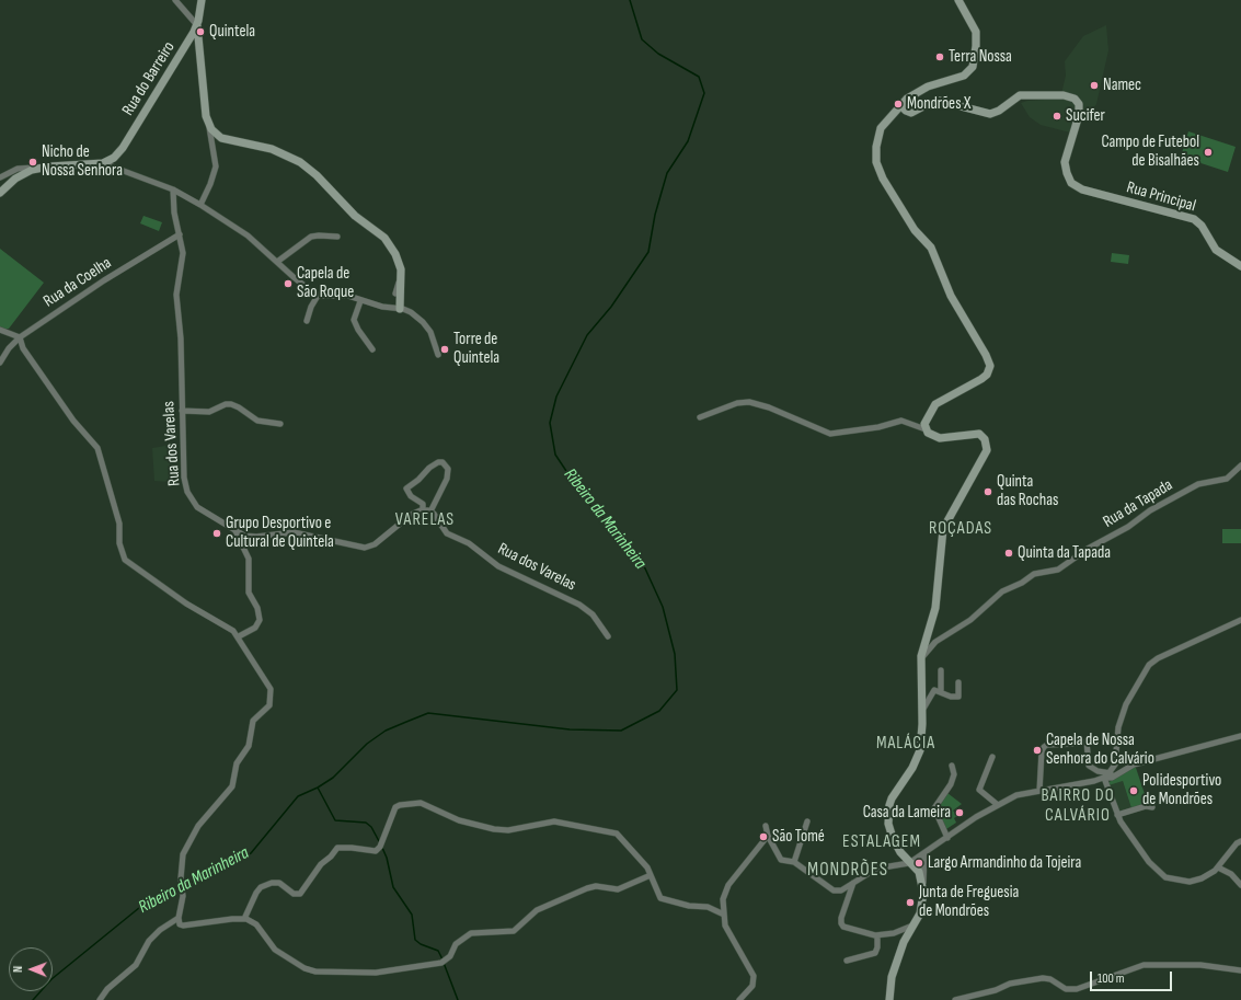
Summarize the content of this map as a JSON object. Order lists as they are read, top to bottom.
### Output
{
  "streets": {
    "main road": ["Rua do Barreiro", "Rua Principal"],
    "street": ["Rua da Coelha", "Rua dos Varelas", "Rua da Tapada"]
  },
  "crossings": [
    ["Rua da Coelha", "Rua dos Varelas"]
  ],
  "districts": [
    "VARELAS",
    "ROÇADAS",
    "MALÁCIA",
    "BAIRRO DO CALVÁRIO",
    "ESTALAGEM",
    "MONDRÕES"
  ],
  "water": ["Ribeiro da Marinheira"],
  "places": [
    "Quintela",
    "Terra Nossa",
    "Namec",
    "Mondrões X",
    "Sucifer",
    "Campo de Futebol de Bisalhães",
    "Nicho de Nossa Senhora",
    "Capela de São Roque",
    "Torre de Quintela",
    "Quinta das Rochas",
    "Grupo Desportivo e Cultural de Quintela",
    "Quinta da Tapada",
    "Capela de Nossa Senhora do Calvário",
    "Polidesportivo de Mondrões",
    "Casa da Lameira",
    "São Tomé",
    "Largo Armandinho da Tojeira",
    "Junta de Freguesia de Mondrões"
  ],
  "scale_bar": "100 m",
  "north": "left"
}
